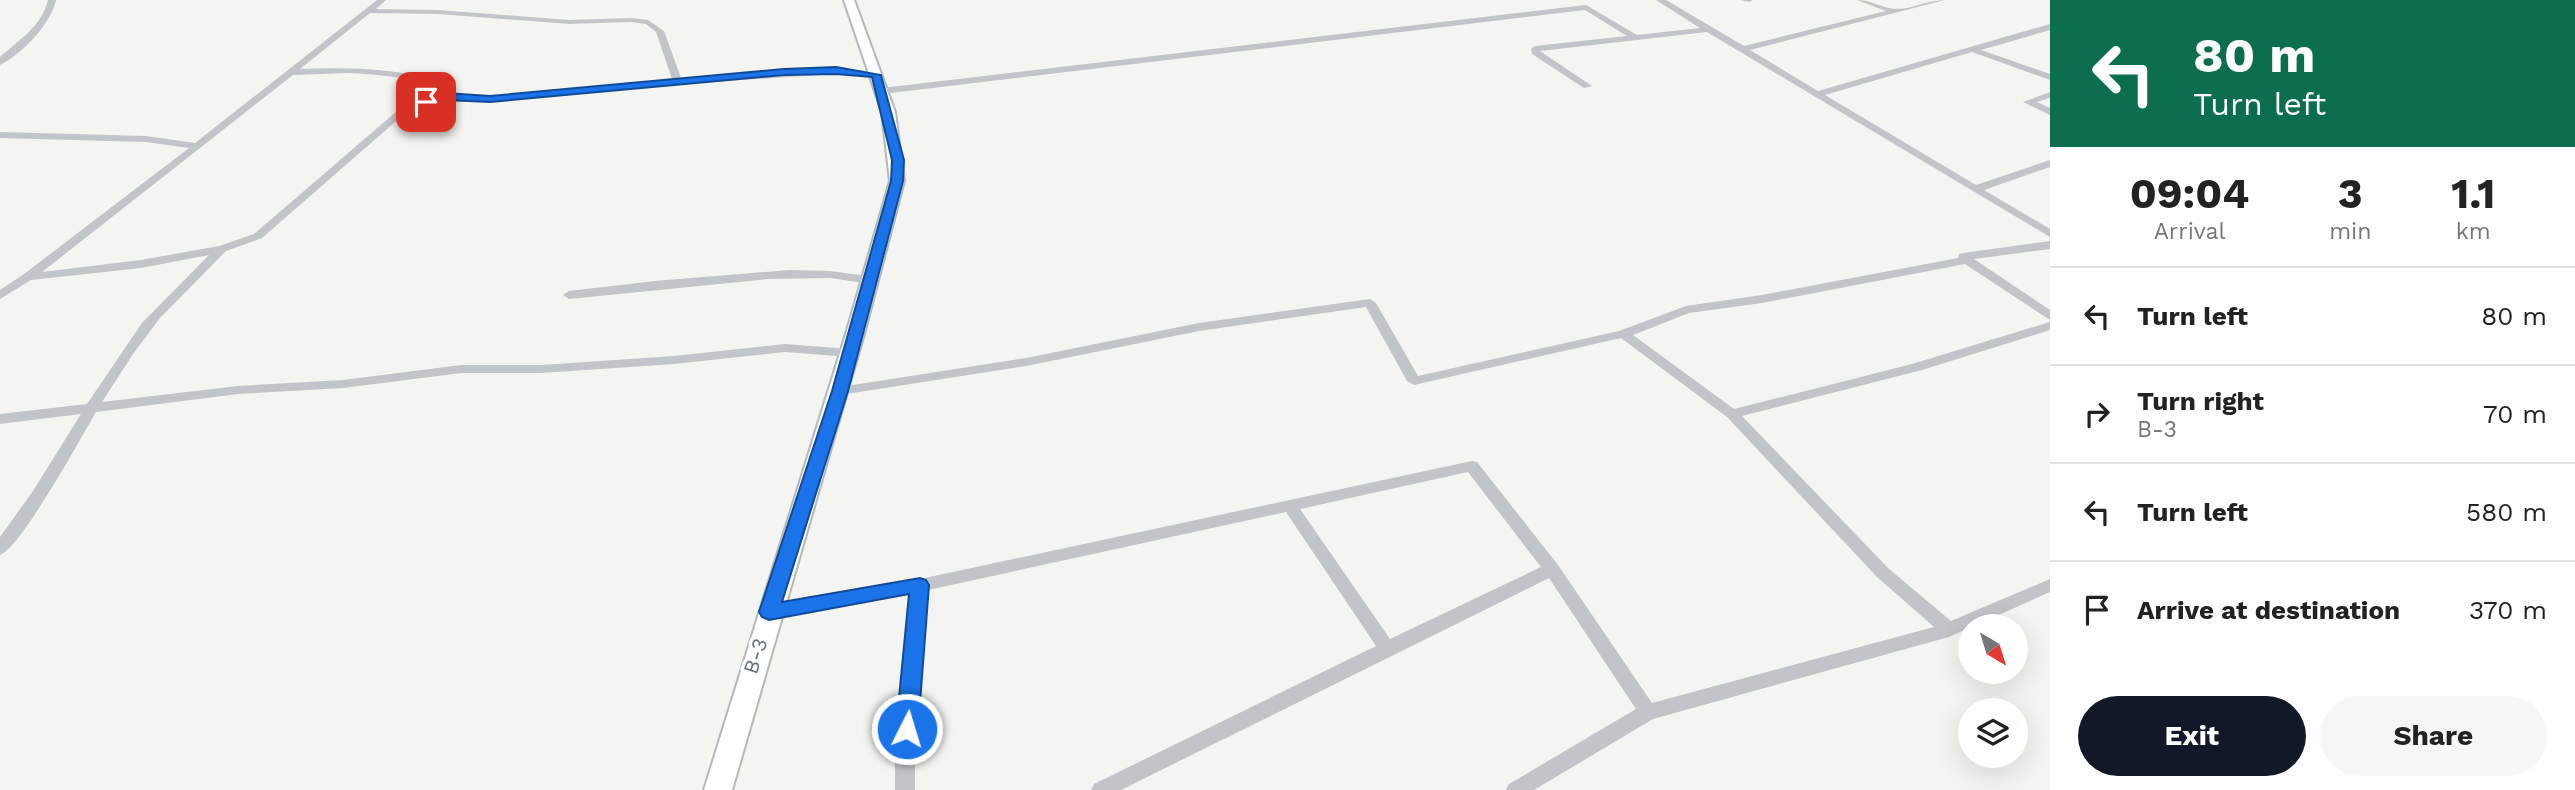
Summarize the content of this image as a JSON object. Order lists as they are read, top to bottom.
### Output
{
  "streets": {
    "main road": ["B-3"]
  },
  "north": "bottom right",
  "page": {
    "turn": ["80 m", "Turn left"],
    "eta": [
      "09:04",
      "Arrival",
      "3",
      "min",
      "1.1",
      "km"
    ],
    "list": [
      {
        "name": "Turn left",
        "value": "80 m"
      },
      {
        "name": "Turn right",
        "note": "B-3",
        "value": "70 m"
      },
      {
        "name": "Turn left",
        "value": "580 m"
      },
      {
        "name": "Arrive at destination",
        "value": "370 m"
      }
    ],
    "buttons": ["Exit", "Share"]
  }
}
